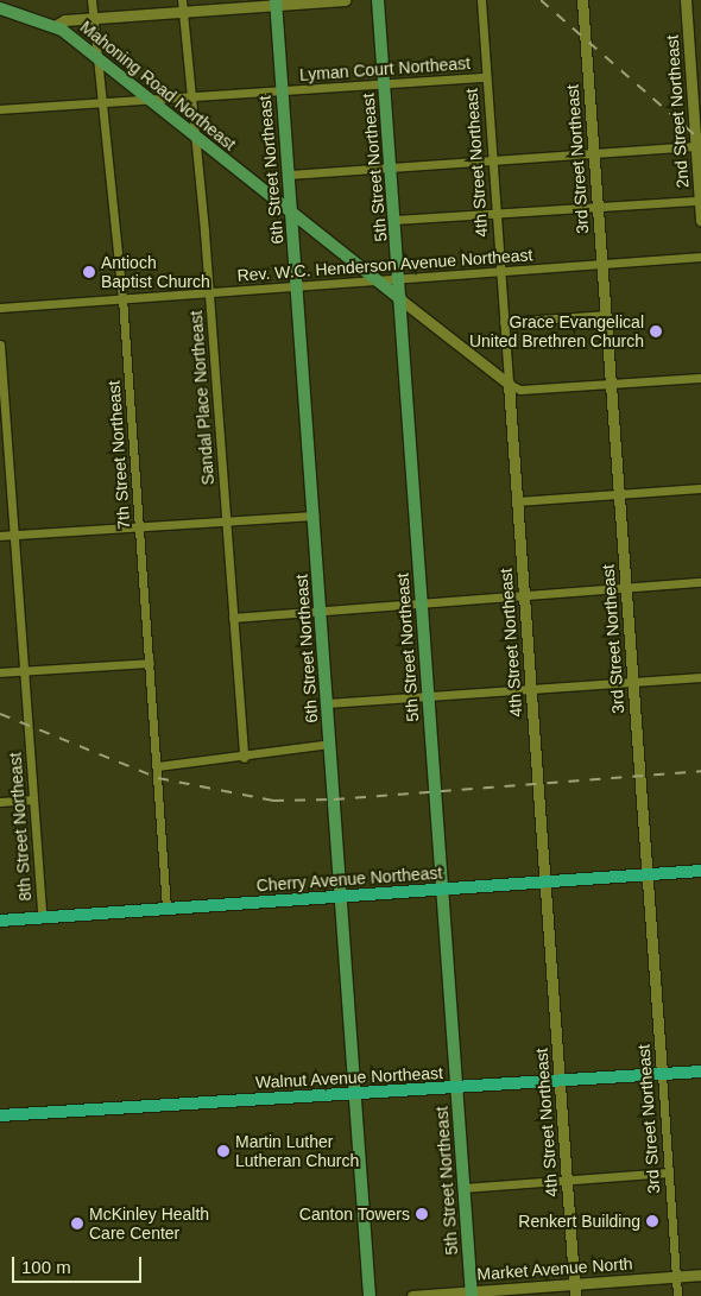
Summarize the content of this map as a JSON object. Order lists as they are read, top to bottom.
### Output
{
  "streets": {
    "main road": [
      "Mahoning Road Northeast",
      "5th Street Northeast",
      "6th Street Northeast",
      "Cherry Avenue Northeast",
      "Walnut Avenue Northeast"
    ],
    "street": [
      "Lyman Court Northeast",
      "2nd Street Northeast",
      "3rd Street Northeast",
      "4th Street Northeast",
      "Rev. W.C. Henderson Avenue Northeast",
      "Sandal Place Northeast",
      "7th Street Northeast",
      "8th Street Northeast",
      "Market Avenue North"
    ]
  },
  "crossings": [
    ["Lyman Court Northeast", "Mahoning Road Northeast"],
    ["Lyman Court Northeast", "4th Street Northeast"],
    ["Lyman Court Northeast", "5th Street Northeast"],
    ["Lyman Court Northeast", "6th Street Northeast"],
    ["Lyman Court Northeast", "Sandal Place Northeast"],
    ["Lyman Court Northeast", "7th Street Northeast"],
    ["Mahoning Road Northeast", "4th Street Northeast"],
    ["Mahoning Road Northeast", "5th Street Northeast"],
    ["Mahoning Road Northeast", "6th Street Northeast"],
    ["Mahoning Road Northeast", "Rev. W.C. Henderson Avenue Northeast"],
    ["Mahoning Road Northeast", "Sandal Place Northeast"],
    ["Mahoning Road Northeast", "7th Street Northeast"],
    ["3rd Street Northeast", "Rev. W.C. Henderson Avenue Northeast"],
    ["3rd Street Northeast", "Cherry Avenue Northeast"],
    ["3rd Street Northeast", "Walnut Avenue Northeast"],
    ["3rd Street Northeast", "Market Avenue North"],
    ["4th Street Northeast", "Rev. W.C. Henderson Avenue Northeast"],
    ["4th Street Northeast", "Cherry Avenue Northeast"],
    ["4th Street Northeast", "Walnut Avenue Northeast"],
    ["4th Street Northeast", "Market Avenue North"],
    ["5th Street Northeast", "Rev. W.C. Henderson Avenue Northeast"],
    ["5th Street Northeast", "Cherry Avenue Northeast"],
    ["5th Street Northeast", "Walnut Avenue Northeast"],
    ["5th Street Northeast", "Market Avenue North"],
    ["6th Street Northeast", "Rev. W.C. Henderson Avenue Northeast"],
    ["6th Street Northeast", "Cherry Avenue Northeast"],
    ["6th Street Northeast", "Walnut Avenue Northeast"],
    ["Rev. W.C. Henderson Avenue Northeast", "Sandal Place Northeast"],
    ["Rev. W.C. Henderson Avenue Northeast", "7th Street Northeast"],
    ["7th Street Northeast", "Cherry Avenue Northeast"],
    ["8th Street Northeast", "Cherry Avenue Northeast"]
  ],
  "places": [
    "Antioch Baptist Church",
    "Grace Evangelical United Brethren Church",
    "Martin Luther Lutheran Church",
    "Canton Towers",
    "Renkert Building",
    "McKinley Health Care Center"
  ],
  "scale_bar": "100 m"
}
